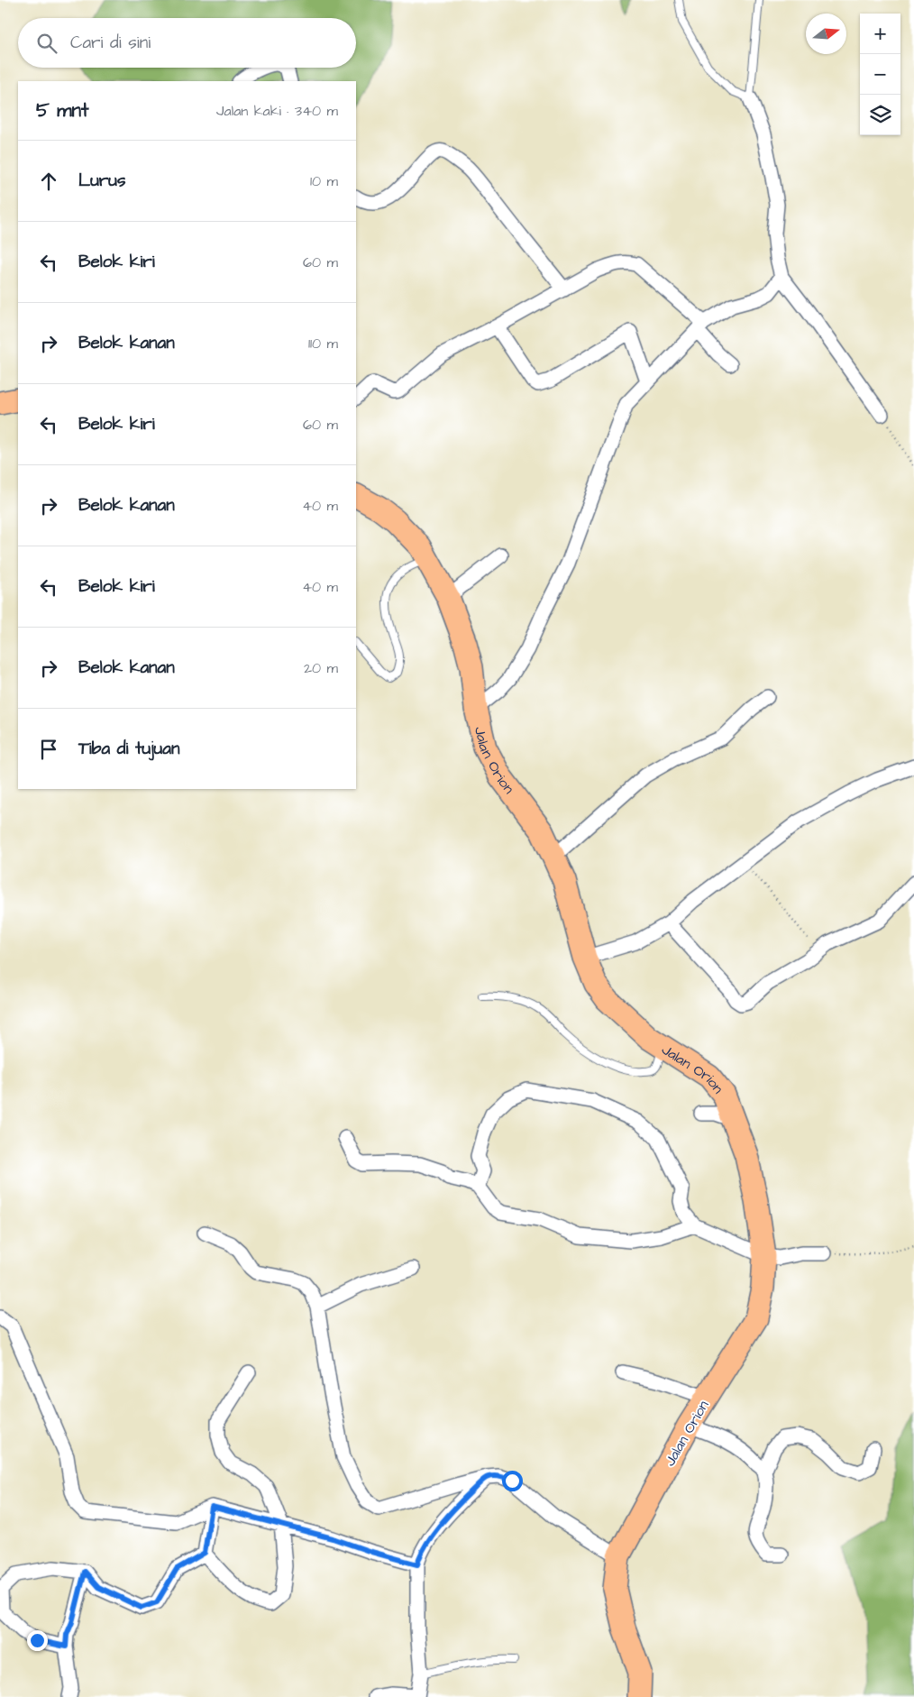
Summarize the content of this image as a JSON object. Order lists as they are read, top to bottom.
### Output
{
  "streets": {
    "highway": ["Jalan Orion"]
  },
  "north": "right",
  "page": {
    "map_buttons": ["+", "−"],
    "search": "Cari di sini",
    "heading": ["5 mnt", "Jalan kaki · 340 m"],
    "list": [
      ["Lurus", "10 m"],
      ["Belok kiri", "60 m"],
      ["Belok kanan", "110 m"],
      ["Belok kiri", "60 m"],
      ["Belok kanan", "40 m"],
      ["Belok kiri", "40 m"],
      ["Belok kanan", "20 m"],
      "Tiba di tujuan"
    ]
  }
}
